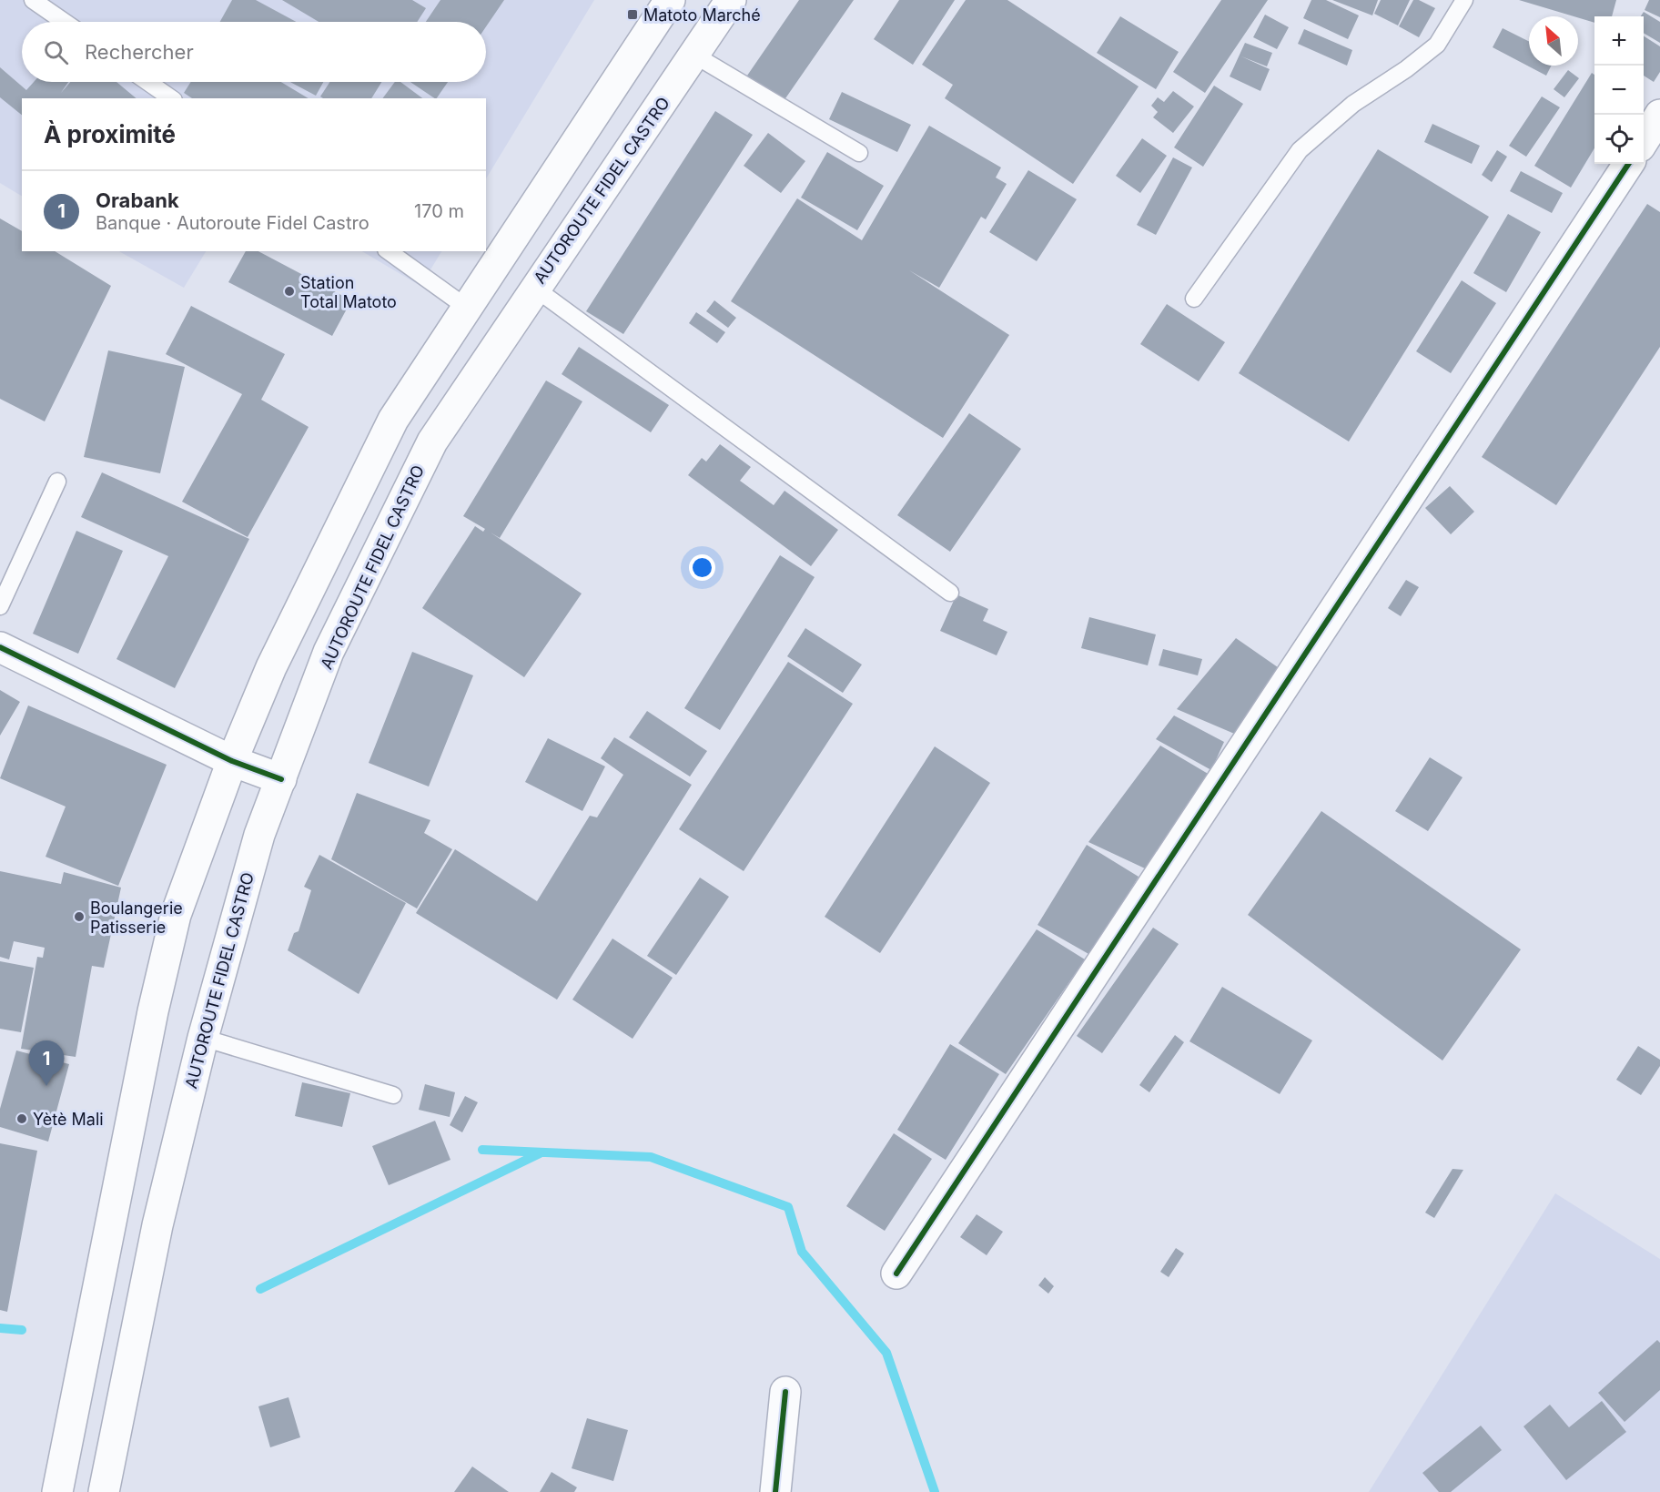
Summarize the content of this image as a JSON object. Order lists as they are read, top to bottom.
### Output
{
  "streets": {
    "main road": ["AUTOROUTE FIDEL CASTRO"]
  },
  "places": {
    "transit": ["Matoto Marché"],
    "other": ["Station Total Matoto", "Boulangerie Patisserie", "Yètè Mali"]
  },
  "north": "top left",
  "page": {
    "map_buttons": ["+", "−"],
    "search": "Rechercher",
    "heading": "À proximité",
    "list": [
      {
        "mark": "1",
        "name": "Orabank",
        "note": "Banque · Autoroute Fidel Castro",
        "value": "170 m"
      }
    ],
    "pins": "1"
  }
}
